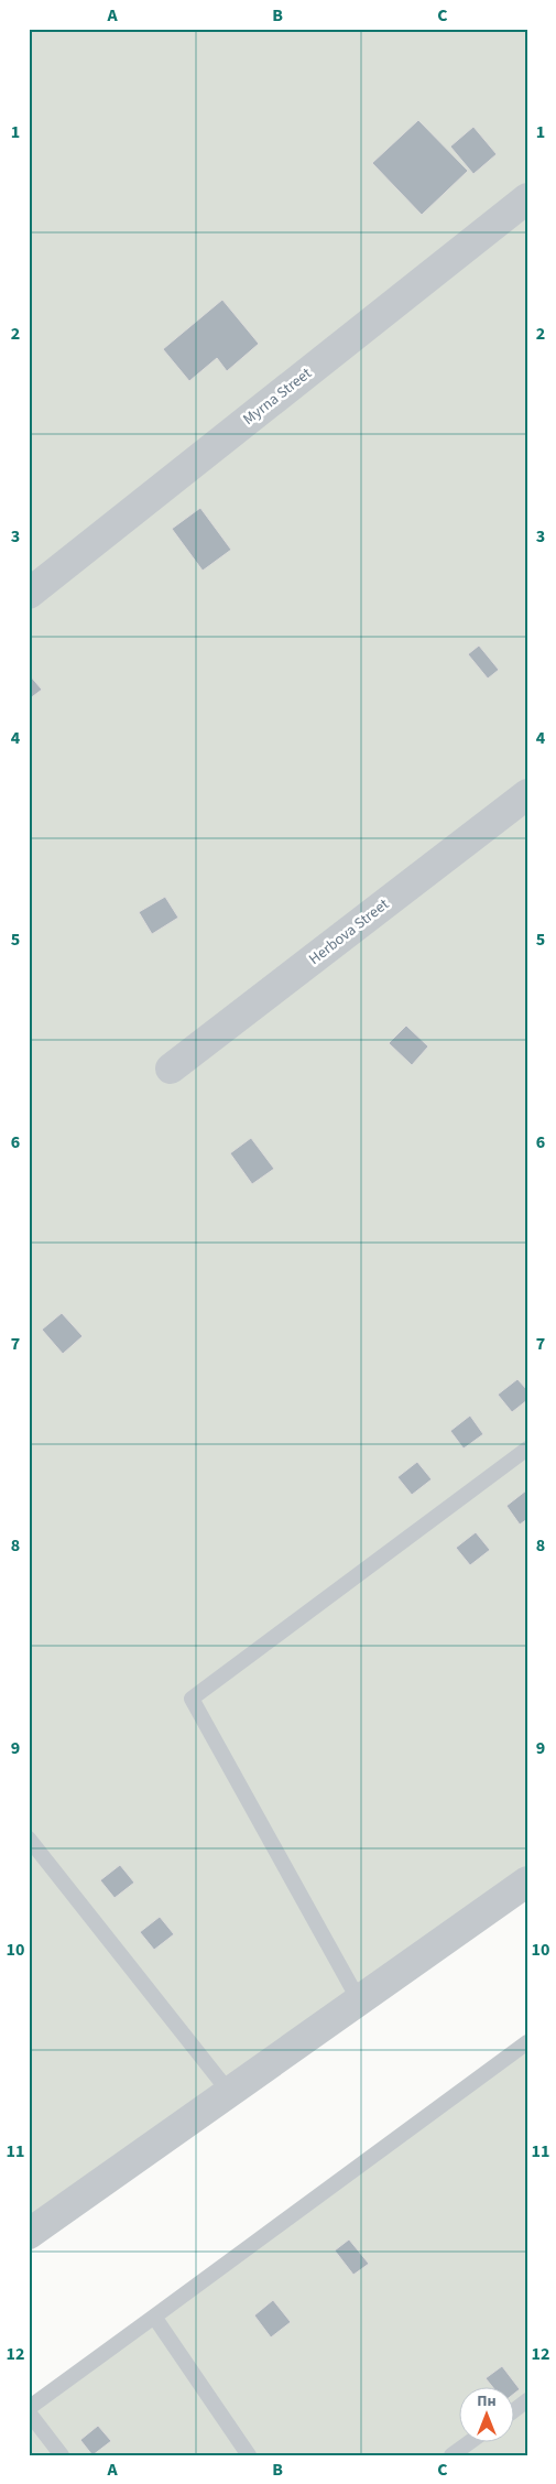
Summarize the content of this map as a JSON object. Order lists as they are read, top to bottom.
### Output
{
  "streets": {
    "street": ["Myrna Street", "Herbova Street"]
  },
  "north": "top",
  "grid": {
    "columns": ["A", "B", "C"],
    "rows": [
      "1",
      "2",
      "3",
      "4",
      "5",
      "6",
      "7",
      "8",
      "9",
      "10",
      "11",
      "12"
    ]
  }
}
